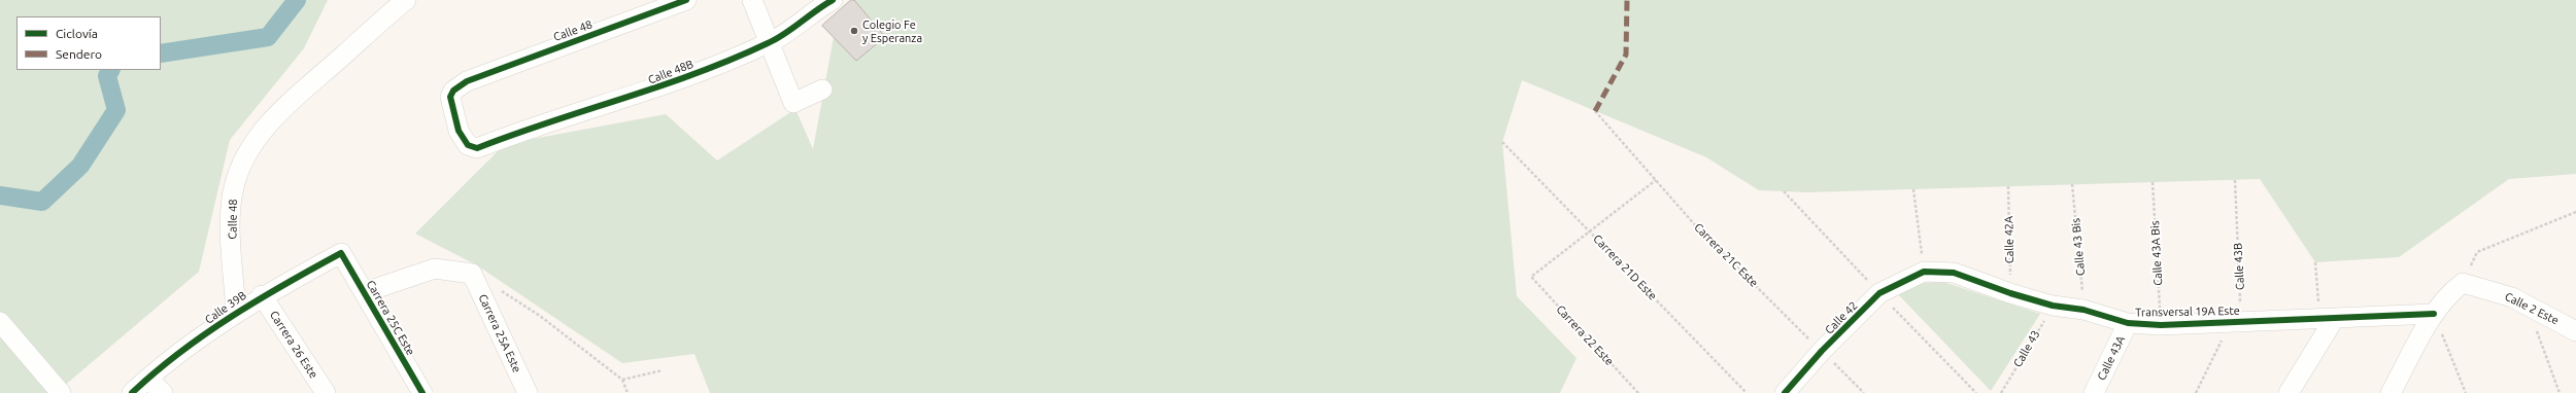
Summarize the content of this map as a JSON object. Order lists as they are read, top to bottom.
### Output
{
  "streets": {
    "street": [
      "Calle 48",
      "Calle 48B",
      "Calle 39B",
      "Calle 2 Este",
      "Transversal 19A Este",
      "Carrera 25C Este",
      "Calle 42",
      "Carrera 25A Este",
      "Carrera 26 Este",
      "Calle 43A"
    ],
    "path": [
      "Calle 42A",
      "Calle 43 Bis",
      "Calle 43A Bis",
      "Carrera 21C Este",
      "Calle 43B",
      "Carrera 21D Este",
      "Carrera 22 Este",
      "Calle 43"
    ]
  },
  "crossings": [
    ["Calle 48", "Calle 48B"],
    ["Calle 48", "Calle 39B"],
    ["Calle 42A", "Transversal 19A Este"],
    ["Calle 43 Bis", "Transversal 19A Este"],
    ["Calle 43A Bis", "Transversal 19A Este"],
    ["Carrera 21C Este", "Calle 42"],
    ["Calle 43B", "Transversal 19A Este"],
    ["Carrera 21D Este", "Carrera 22 Este"],
    ["Calle 39B", "Carrera 25C Este"],
    ["Calle 39B", "Carrera 26 Este"],
    ["Transversal 19A Este", "Calle 42"],
    ["Transversal 19A Este", "Calle 43"],
    ["Transversal 19A Este", "Calle 43A"],
    ["Carrera 25C Este", "Carrera 25A Este"]
  ],
  "places": ["Colegio Fe y Esperanza"],
  "legend": ["Ciclovía", "Sendero"]
}
